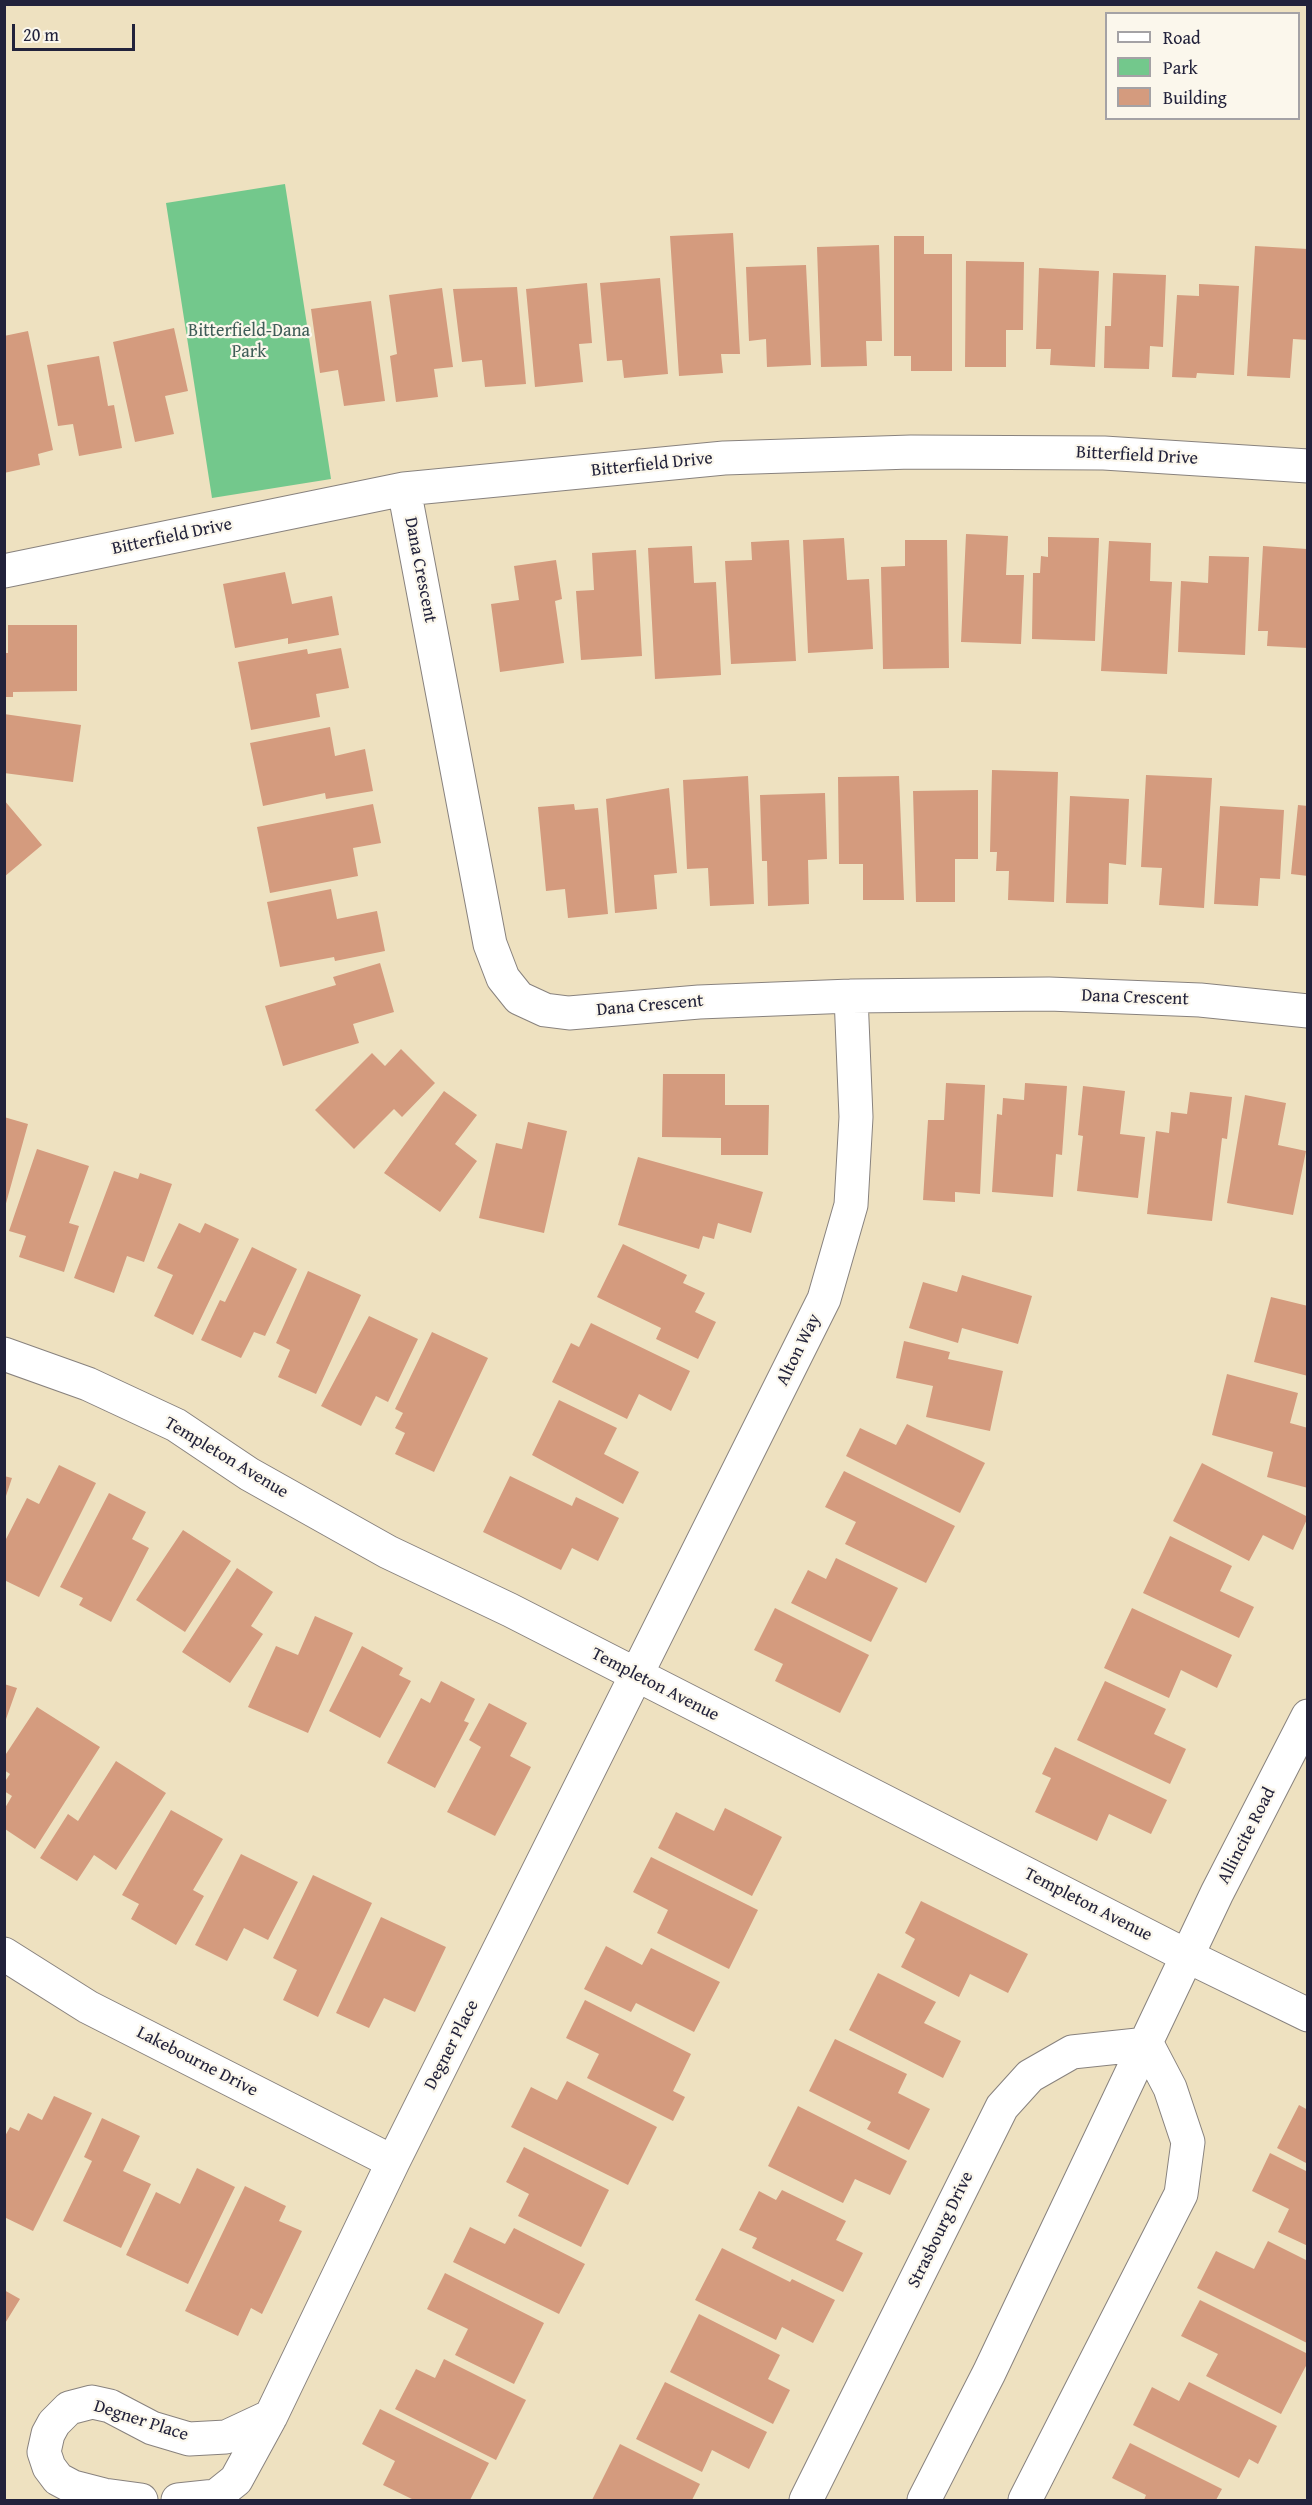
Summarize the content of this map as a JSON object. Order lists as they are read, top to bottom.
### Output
{
  "streets": {
    "street": [
      "Bitterfield Drive",
      "Dana Crescent",
      "Alton Way",
      "Templeton Avenue",
      "Allincite Road",
      "Degner Place",
      "Lakebourne Drive",
      "Strasbourg Drive"
    ]
  },
  "crossings": [
    ["Bitterfield Drive", "Dana Crescent"],
    ["Dana Crescent", "Alton Way"],
    ["Alton Way", "Templeton Avenue"],
    ["Alton Way", "Degner Place"],
    ["Templeton Avenue", "Allincite Road"],
    ["Templeton Avenue", "Degner Place"],
    ["Degner Place", "Lakebourne Drive"]
  ],
  "parks": ["Bitterfield-Dana Park"],
  "legend": ["Road", "Park", "Building"],
  "scale_bar": "20 m"
}
